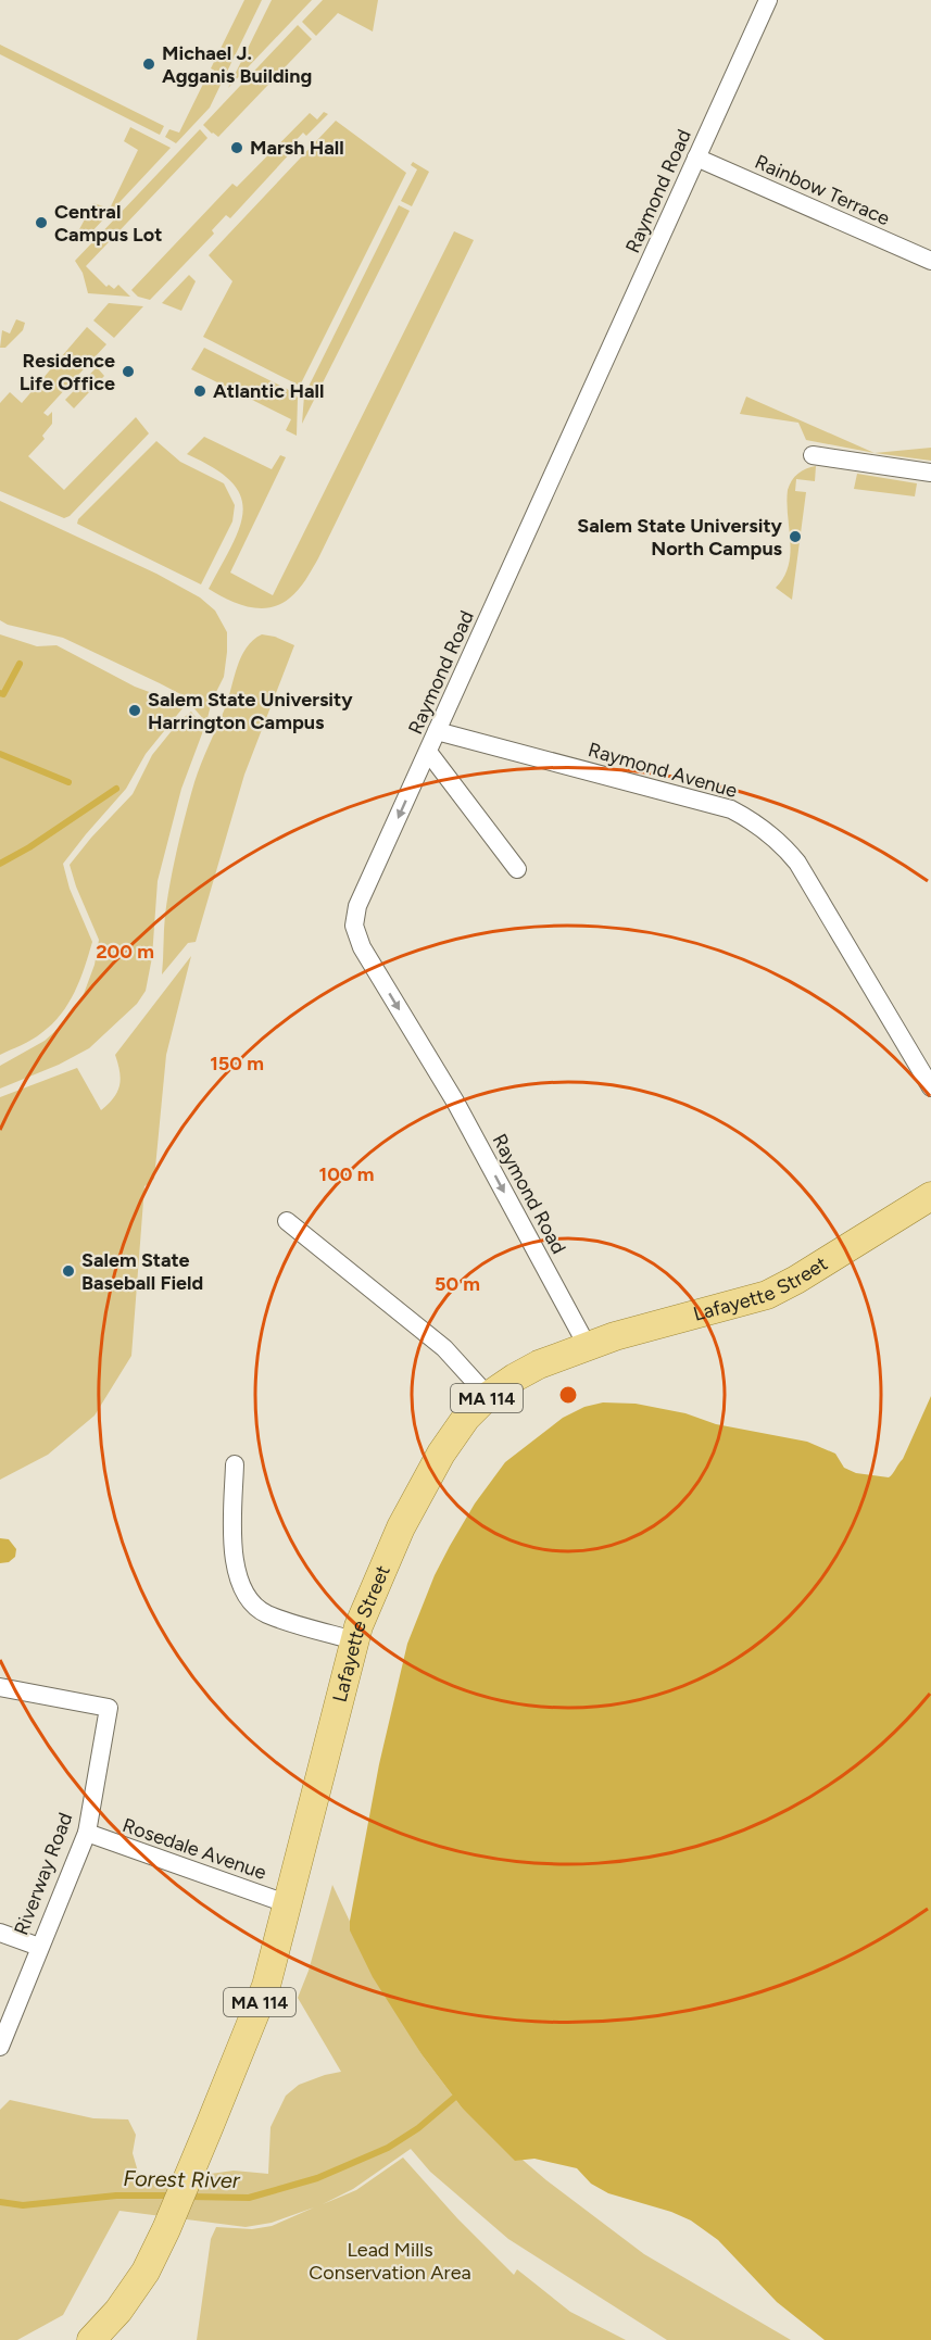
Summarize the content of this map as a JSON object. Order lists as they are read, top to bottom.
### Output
{
  "streets": {
    "main road": ["Lafayette Street", "MA 114"],
    "street": [
      "Rainbow Terrace",
      "Raymond Road",
      "Raymond Avenue",
      "Rosedale Avenue",
      "Riverway Road"
    ]
  },
  "crossings": [
    ["Rainbow Terrace", "Raymond Road"],
    ["Raymond Road", "Raymond Avenue"],
    ["Raymond Road", "Lafayette Street"],
    ["Lafayette Street", "Rosedale Avenue"],
    ["Rosedale Avenue", "Riverway Road"]
  ],
  "one_way": ["Raymond Road"],
  "water": ["Forest River"],
  "parks": ["Lead Mills Conservation Area"],
  "places": [
    "Michael J. Agganis Building",
    "Marsh Hall",
    "Central Campus Lot",
    "Residence Life Office",
    "Atlantic Hall",
    "Salem State University North Campus",
    "Salem State University Harrington Campus",
    "Salem State Baseball Field"
  ],
  "rings": [
    "200 m",
    "150 m",
    "100 m",
    "50 m"
  ]
}
